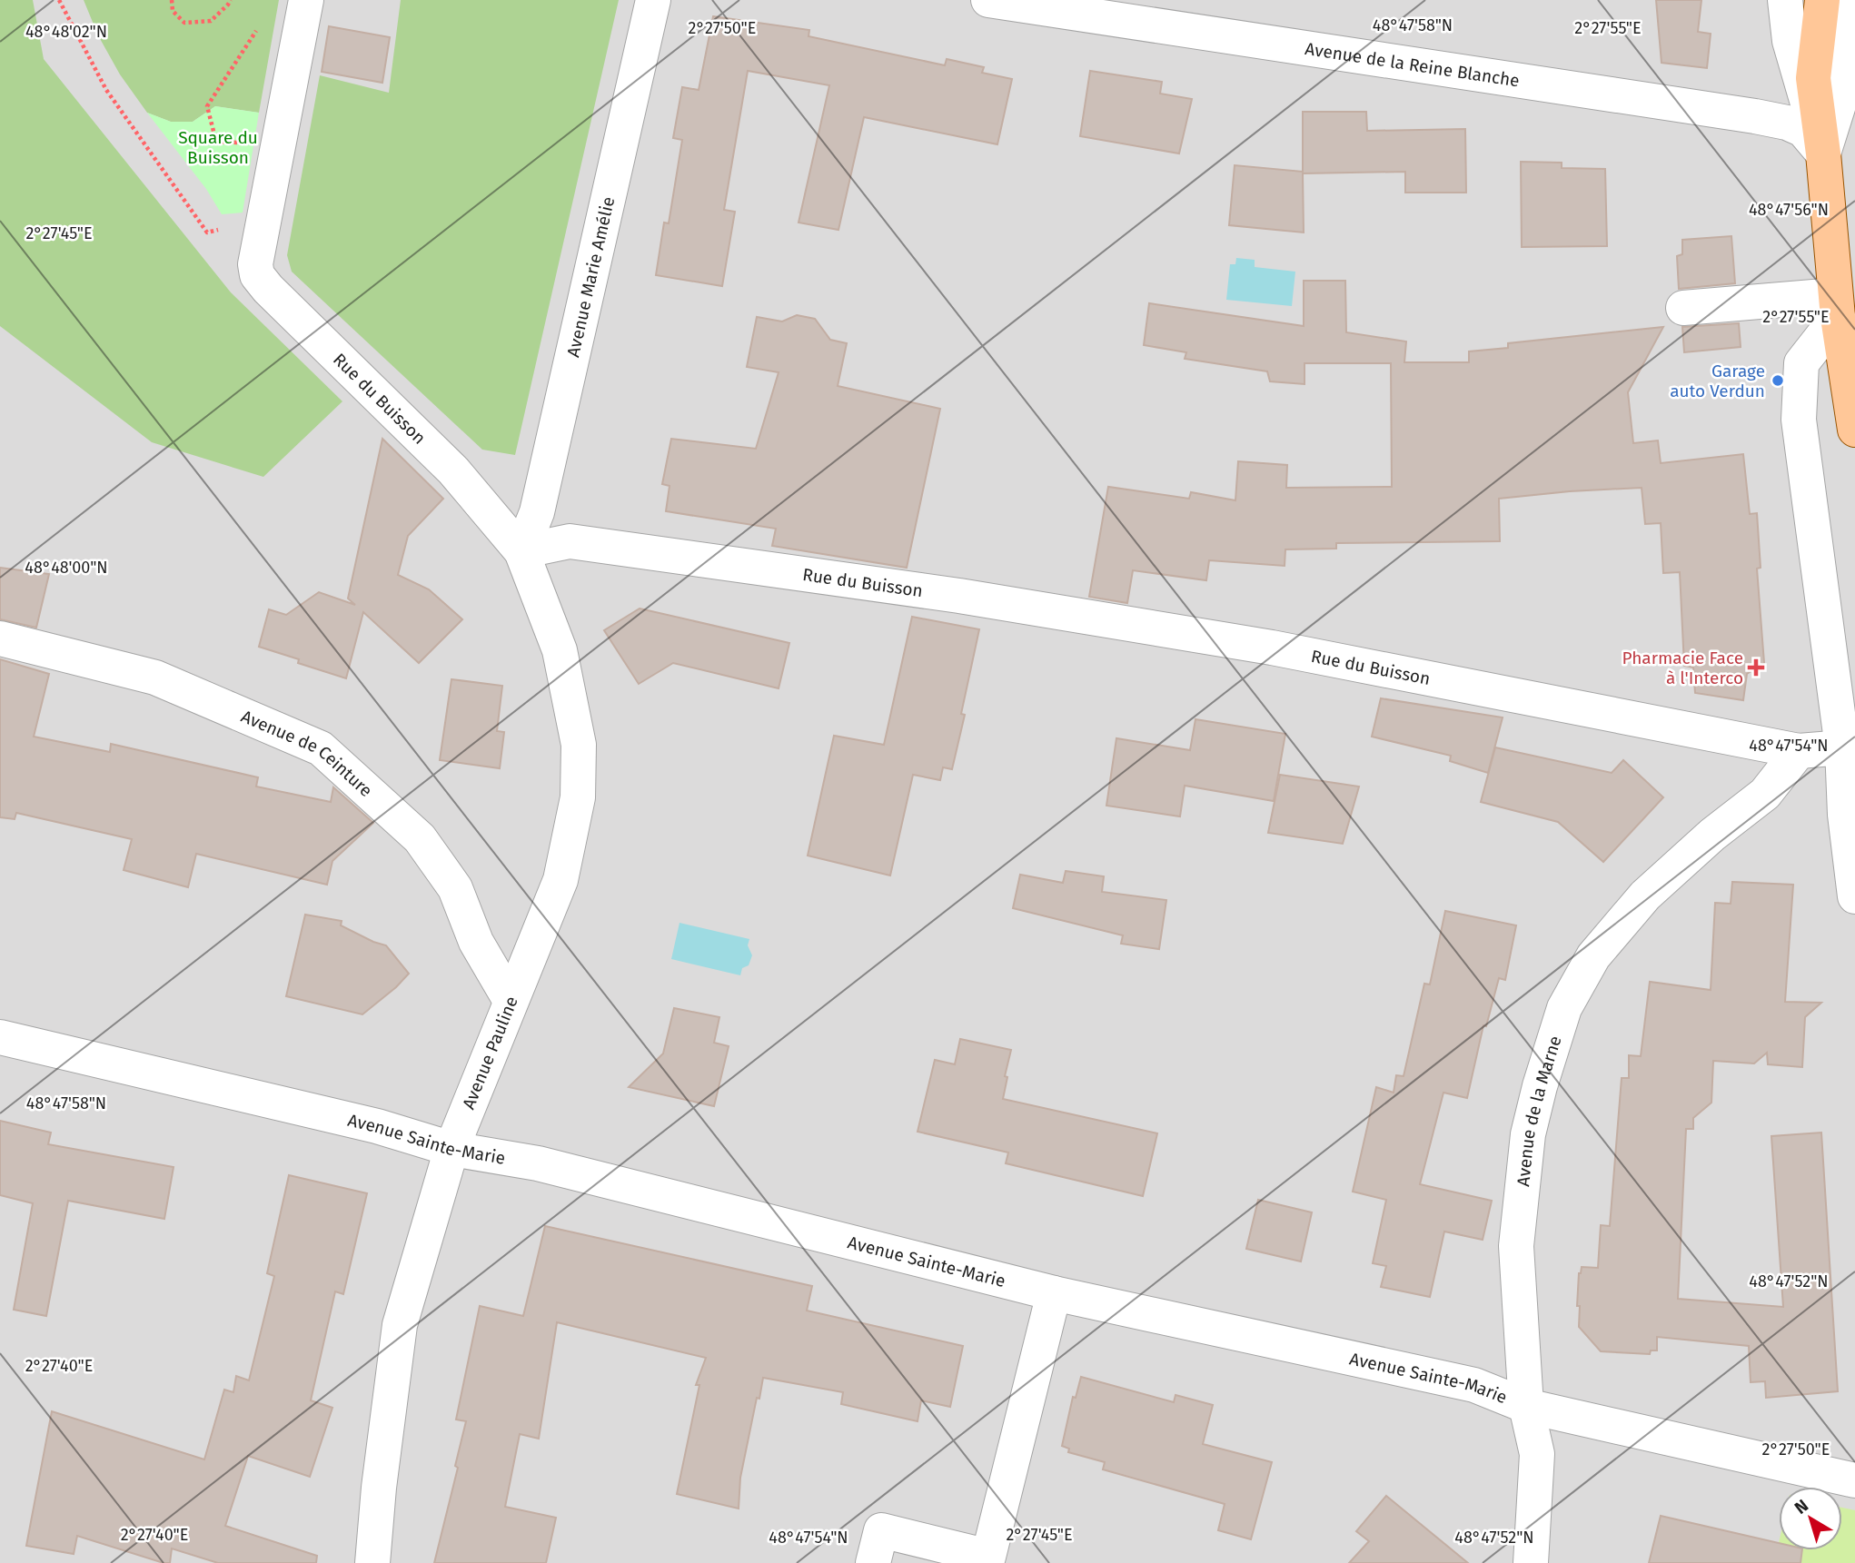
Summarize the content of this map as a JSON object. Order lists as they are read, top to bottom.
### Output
{
  "streets": {
    "street": [
      "Avenue de la Reine Blanche",
      "Avenue Marie Amélie",
      "Rue du Buisson",
      "Avenue de Ceinture",
      "Avenue Pauline",
      "Avenue de la Marne",
      "Avenue Sainte-Marie"
    ]
  },
  "crossings": [
    ["Avenue Marie Amélie", "Rue du Buisson"],
    ["Avenue Marie Amélie", "Avenue Pauline"],
    ["Rue du Buisson", "Avenue Pauline"],
    ["Rue du Buisson", "Avenue de la Marne"],
    ["Avenue de Ceinture", "Avenue Pauline"],
    ["Avenue Pauline", "Avenue Sainte-Marie"],
    ["Avenue de la Marne", "Avenue Sainte-Marie"]
  ],
  "parks": ["Square du Buisson"],
  "places": {
    "other": ["Garage auto Verdun"],
    "health": ["Pharmacie Face à l'Interco"]
  },
  "north": "top left",
  "coordinates": [
    "48°47'58\"N",
    "2°27'50\"E",
    "2°27'55\"E",
    "48°48'02\"N",
    "48°47'56\"N",
    "2°27'45\"E",
    "48°48'00\"N",
    "48°47'54\"N",
    "48°47'52\"N",
    "2°27'40\"E"
  ]
}
